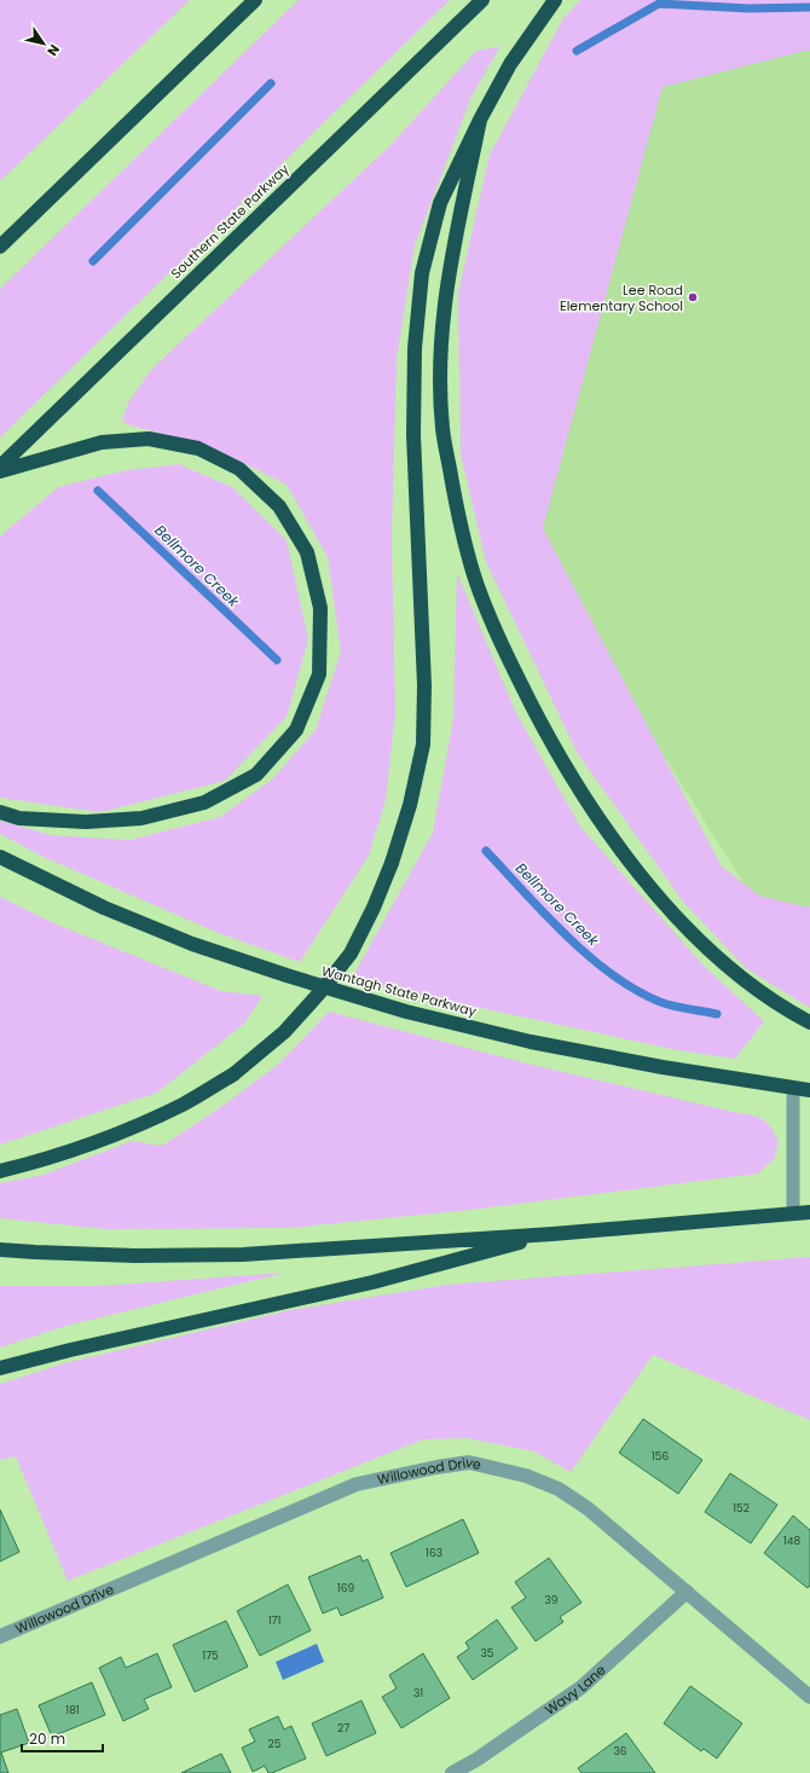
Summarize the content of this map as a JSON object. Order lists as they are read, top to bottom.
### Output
{
  "streets": {
    "highway": ["Southern State Parkway", "Wantagh State Parkway"],
    "street": ["Willowood Drive", "Wavy Lane"]
  },
  "crossings": [
    ["Willowood Drive", "Wavy Lane"]
  ],
  "water": ["Bellmore Creek"],
  "places": ["Lee Road Elementary School"],
  "house_numbers": [
    "156",
    "152",
    "148",
    "163",
    "169",
    "39",
    "171",
    "35",
    "175",
    "31",
    "181",
    "27",
    "25",
    "36"
  ],
  "scale_bar": "20 m",
  "north": "bottom right"
}
